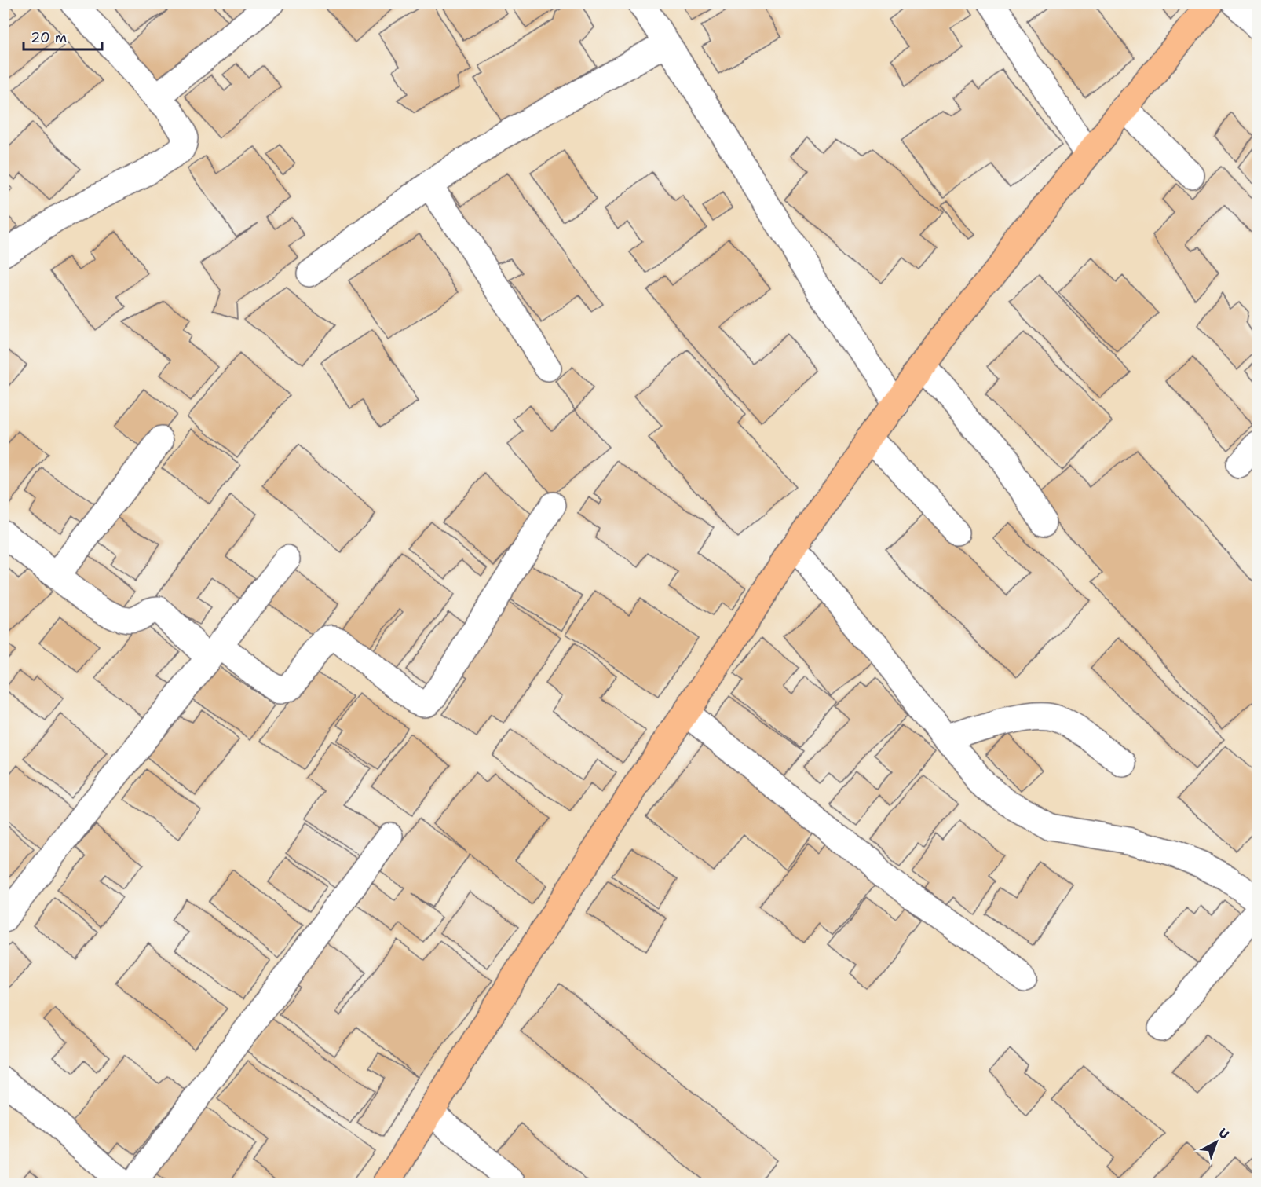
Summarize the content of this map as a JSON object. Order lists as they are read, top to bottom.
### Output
{
  "scale_bar": "20 m",
  "north": "top right"
}
